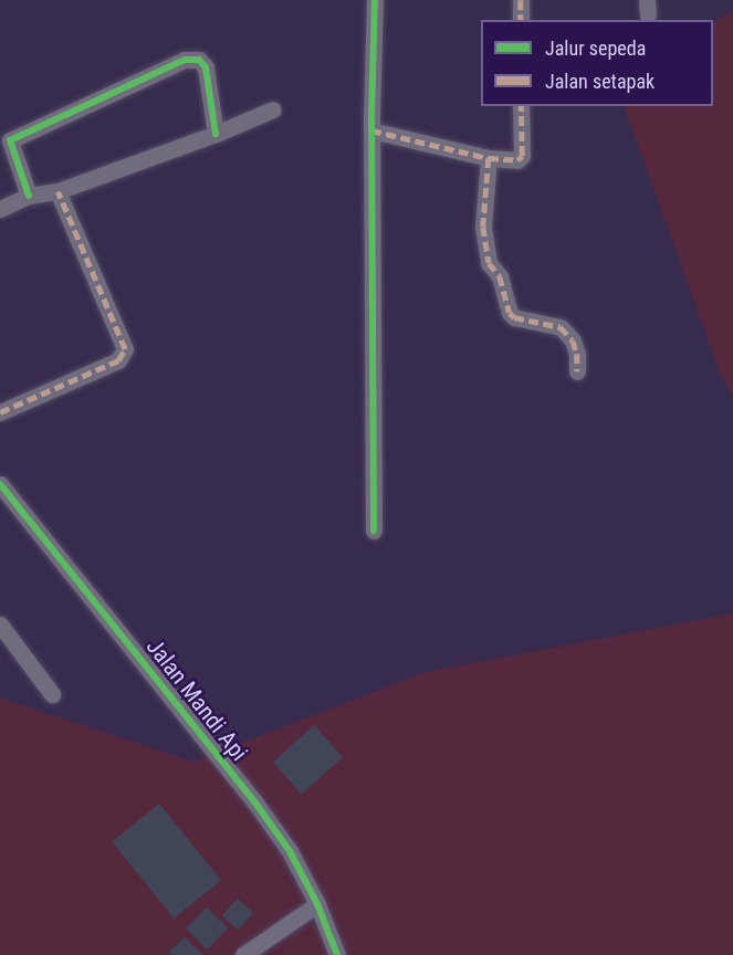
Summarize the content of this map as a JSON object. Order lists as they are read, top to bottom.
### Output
{
  "streets": {
    "street": ["Jalan Mandi Api"]
  },
  "legend": ["Jalur sepeda", "Jalan setapak"]
}
